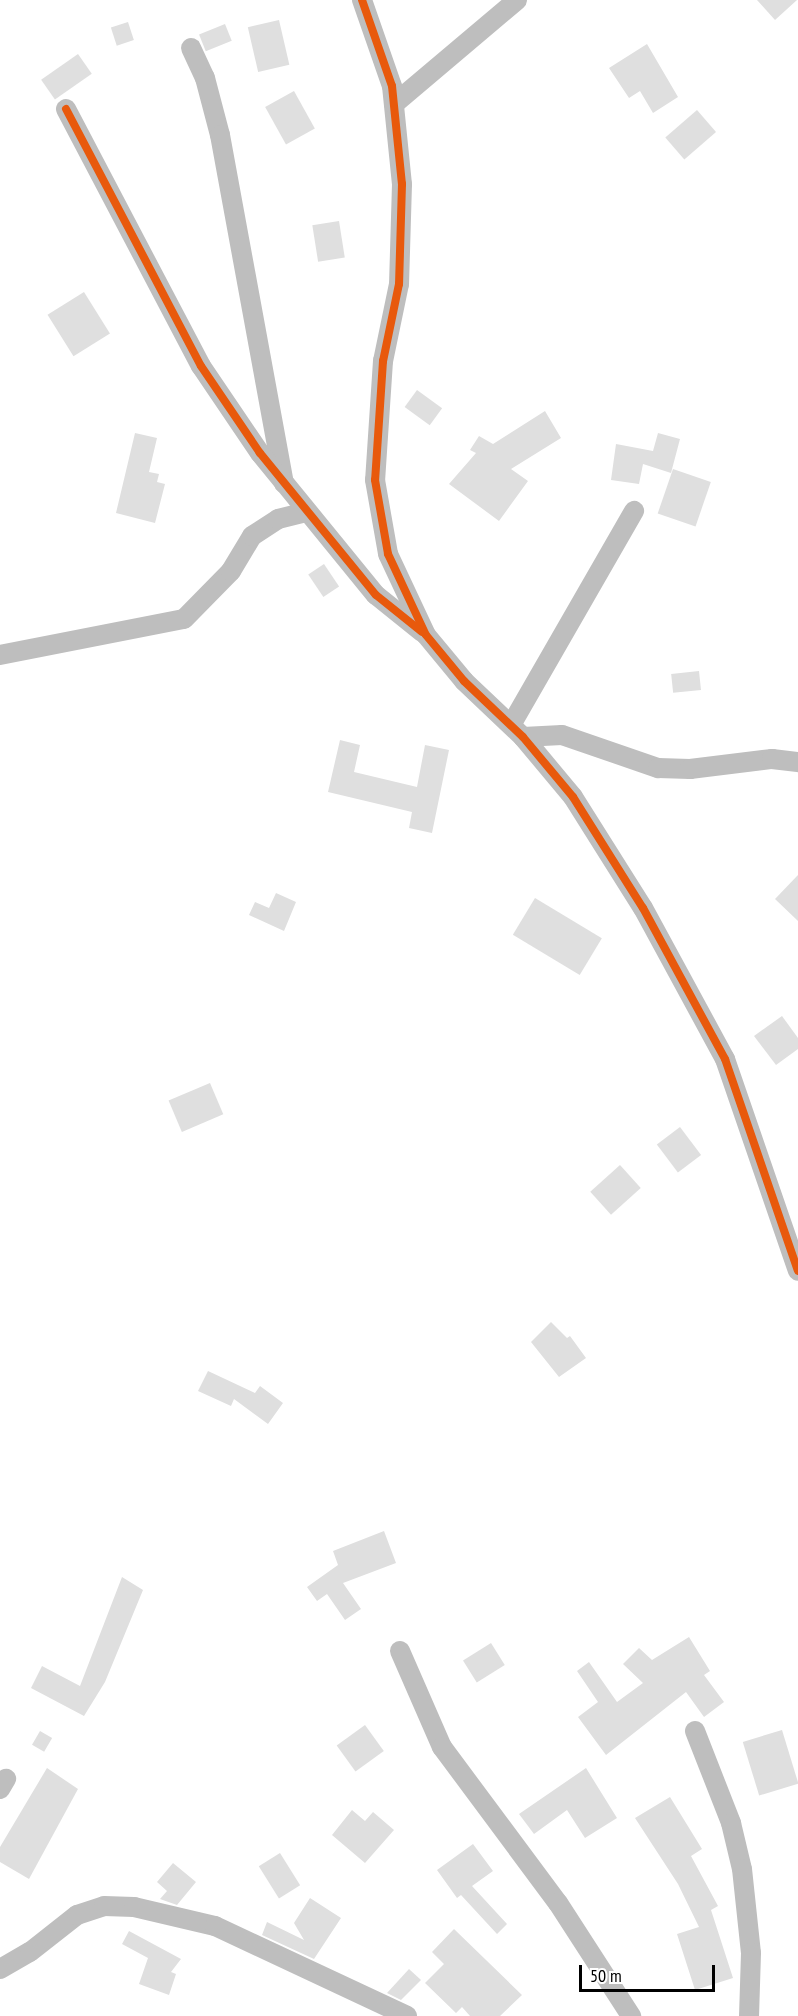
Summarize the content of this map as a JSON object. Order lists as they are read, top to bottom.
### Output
{
  "scale_bar": "50 m"
}
